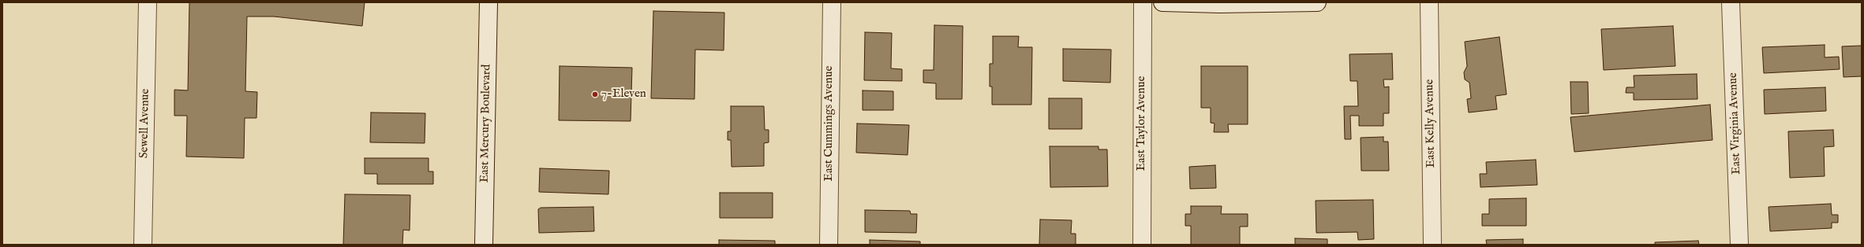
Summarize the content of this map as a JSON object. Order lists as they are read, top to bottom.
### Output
{
  "streets": {
    "street": [
      "Sewell Avenue",
      "East Mercury Boulevard",
      "East Cummings Avenue",
      "East Taylor Avenue",
      "East Kelly Avenue",
      "East Virginia Avenue"
    ]
  },
  "places": ["7-Eleven"]
}
